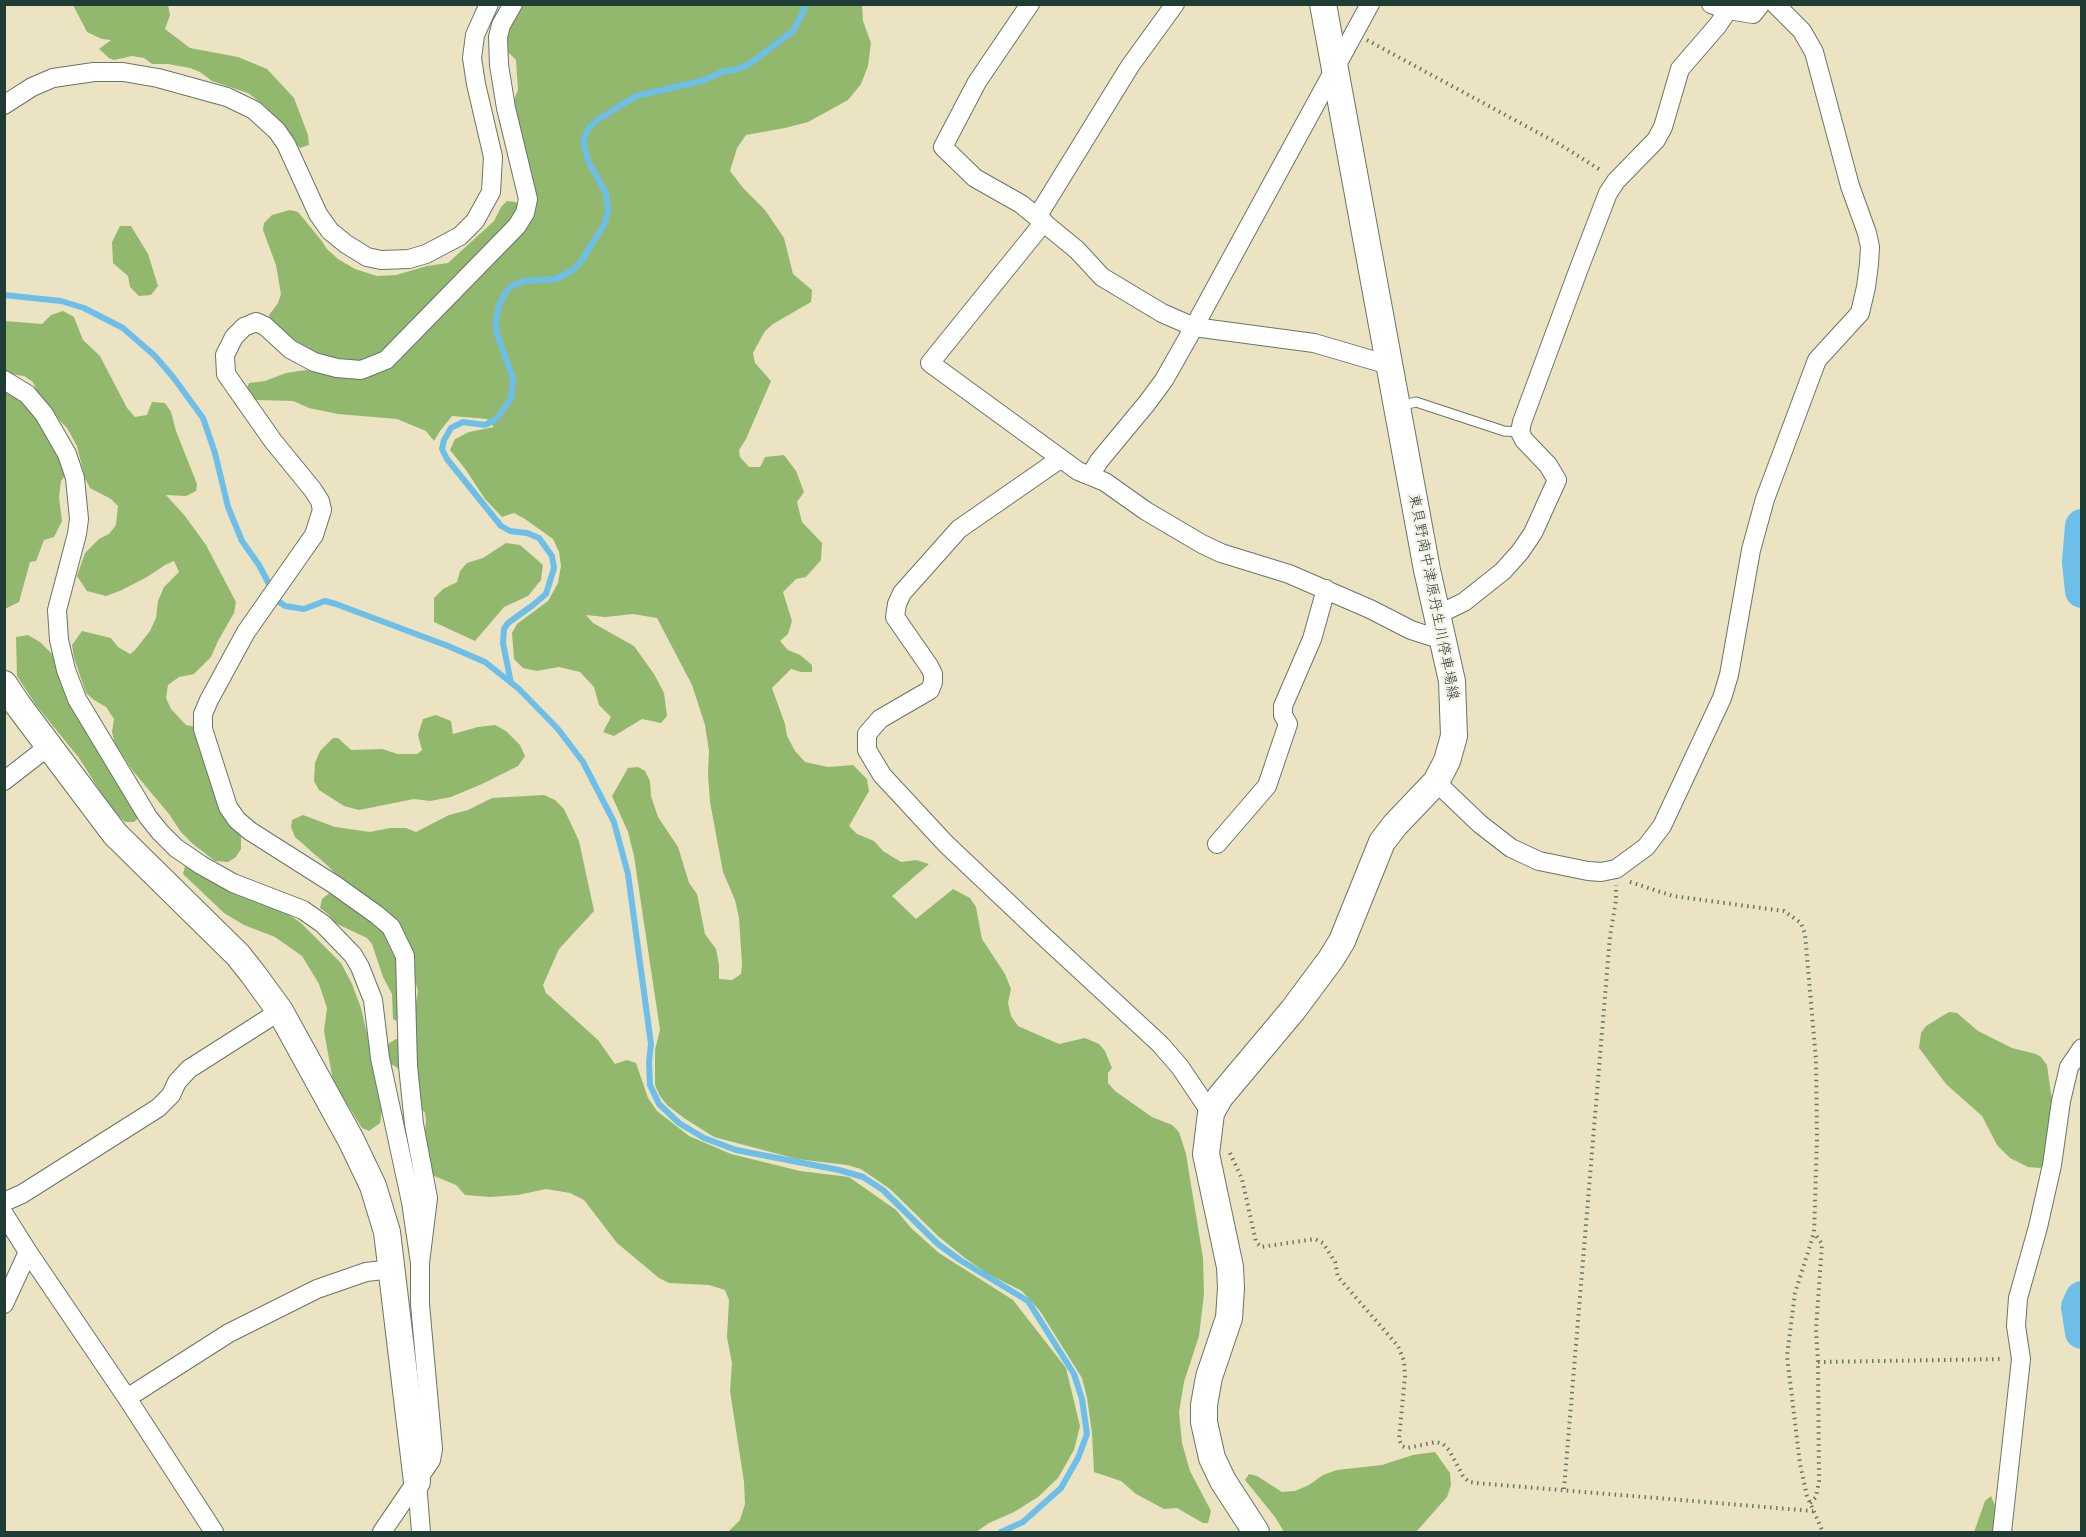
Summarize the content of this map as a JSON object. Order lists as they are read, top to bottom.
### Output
{
  "streets": {
    "main road": ["東貝野南中津原丹生川停車場線"]
  }
}
